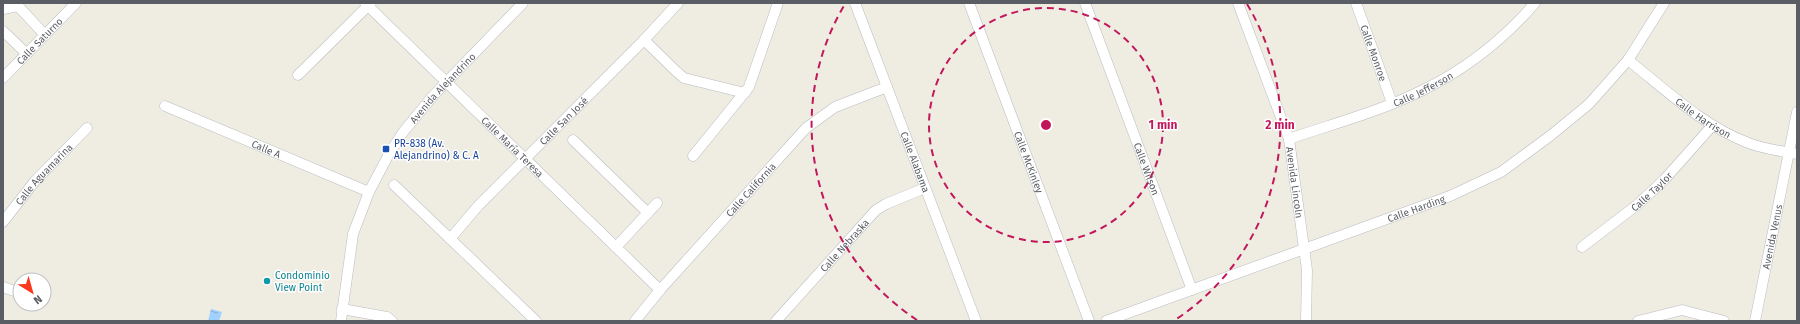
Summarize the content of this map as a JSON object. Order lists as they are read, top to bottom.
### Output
{
  "streets": {
    "street": [
      "Calle Saturno",
      "Calle Monroe",
      "Avenida Alejandrino",
      "Calle Jefferson",
      "Calle Harrison",
      "Calle San José",
      "Calle María Teresa",
      "Calle A",
      "Calle Alabama",
      "Calle McKinley",
      "Calle Wilson",
      "Calle Aguamarina",
      "Avenida Lincoln",
      "Calle California",
      "Calle Taylor",
      "Calle Harding",
      "Avenida Venus",
      "Calle Nebraska"
    ]
  },
  "crossings": [
    ["Calle Monroe", "Calle Jefferson"],
    ["Avenida Alejandrino", "Calle María Teresa"],
    ["Avenida Alejandrino", "Calle A"],
    ["Calle Jefferson", "Avenida Lincoln"],
    ["Calle Harrison", "Calle Taylor"],
    ["Calle Harrison", "Calle Harding"],
    ["Calle Harrison", "Avenida Venus"],
    ["Calle San José", "Calle María Teresa"],
    ["Calle María Teresa", "Calle California"],
    ["Calle Alabama", "Calle California"],
    ["Calle Alabama", "Calle Nebraska"],
    ["Calle Wilson", "Calle Harding"],
    ["Avenida Lincoln", "Calle Harding"]
  ],
  "places": {
    "transit": ["PR-838 (Av. Alejandrino) & C. A"],
    "other": ["Condominio View Point"]
  },
  "north": "bottom right",
  "rings": ["1 min", "2 min"]
}
